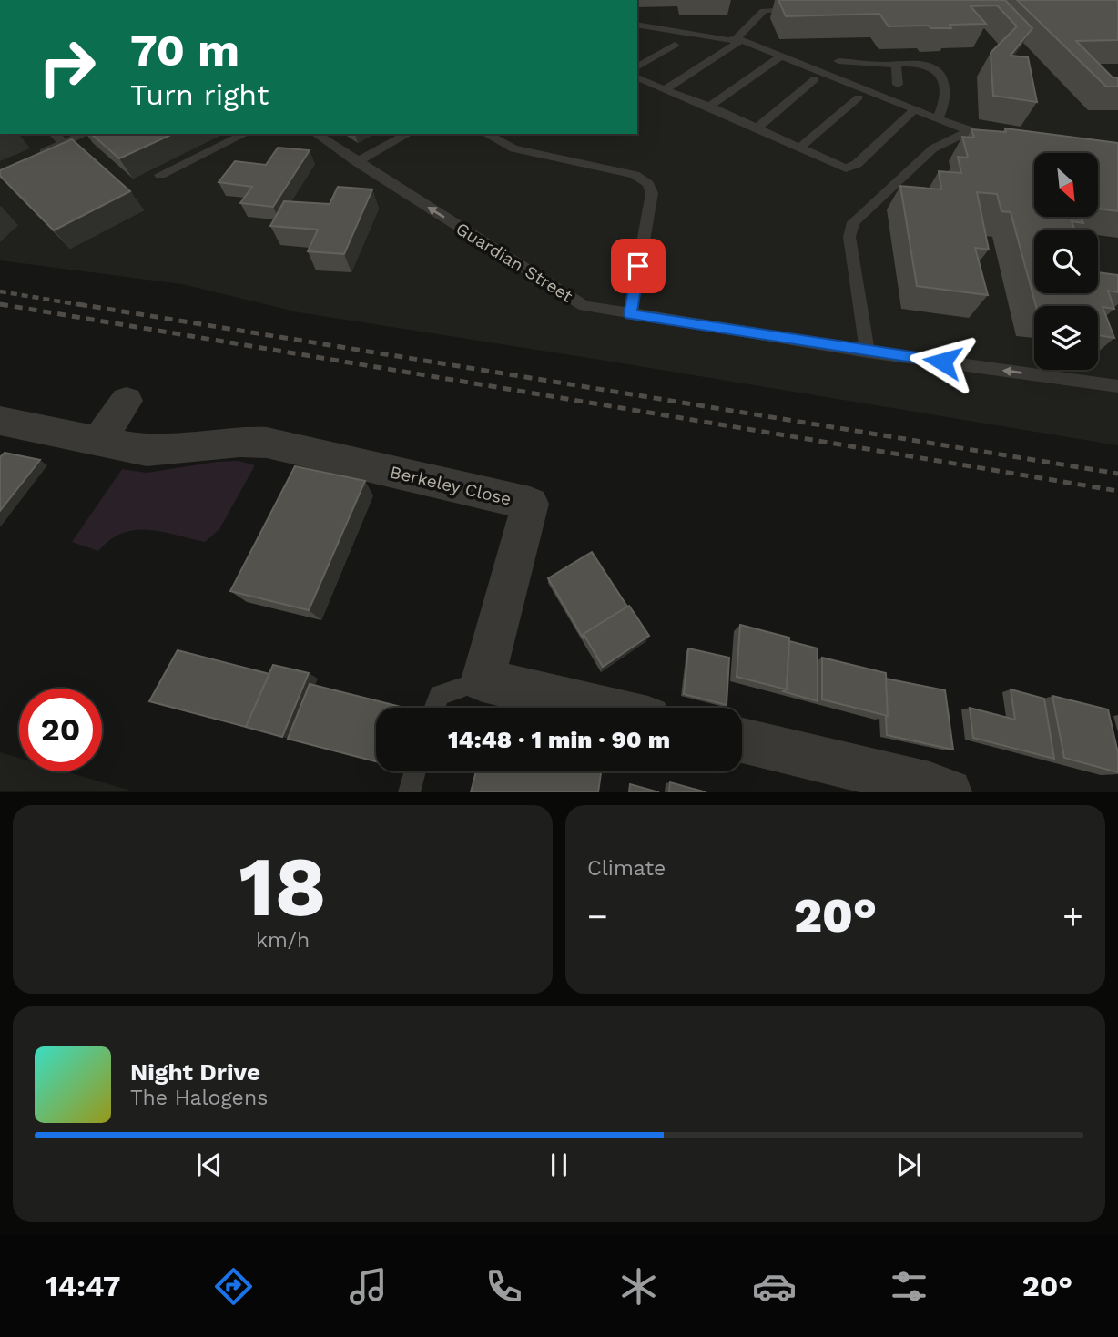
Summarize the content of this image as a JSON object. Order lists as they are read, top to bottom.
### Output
{
  "streets": {
    "street": ["Berkeley Close"],
    "lane": ["Guardian Street"]
  },
  "one_way": ["Guardian Street"],
  "north": "bottom right",
  "page": {
    "turn": ["70 m", "Turn right"],
    "limit": "20",
    "trip": "14:48 · 1 min · 90 m",
    "tile": [
      ["18", "km/h"],
      "Climate"
    ],
    "heat": ["−", "20°", "+"],
    "song": ["Night Drive", "The Halogens"],
    "tabs": ["14:47", "20°"]
  }
}
